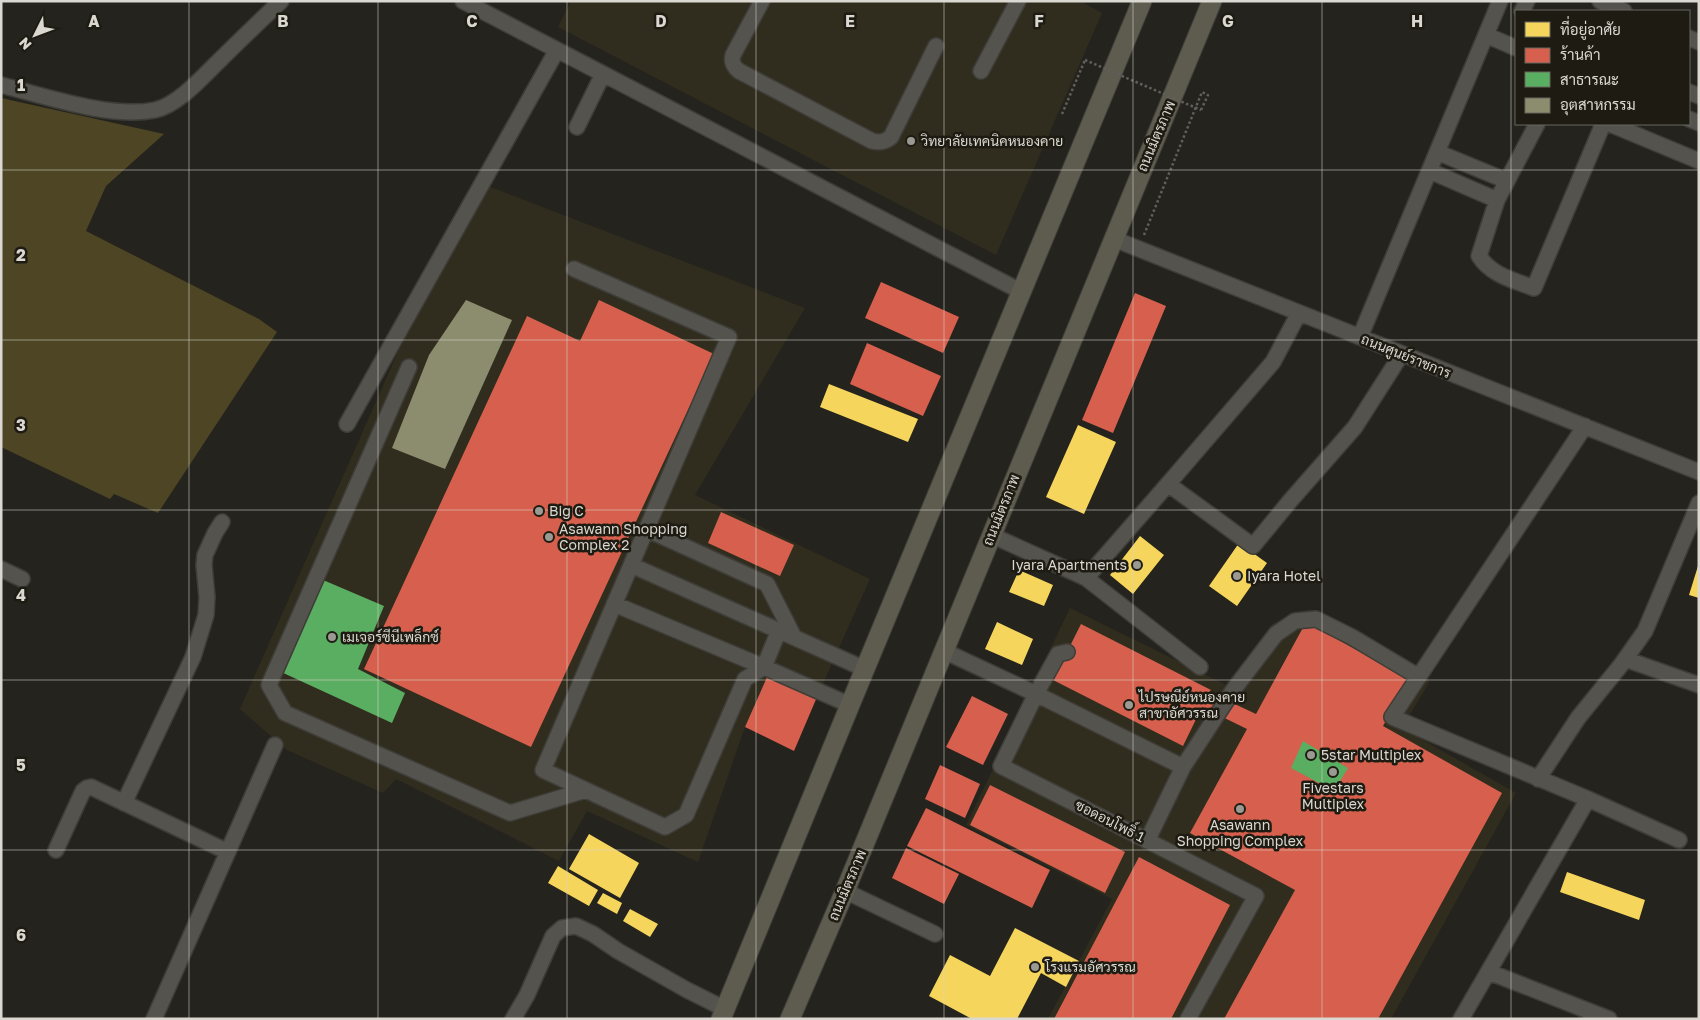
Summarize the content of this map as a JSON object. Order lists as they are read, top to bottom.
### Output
{
  "streets": {
    "main road": ["ถนนมิตรภาพ"],
    "street": ["ถนนศูนย์ราชการ", "ซอดอนโพธิ์ 1"]
  },
  "crossings": [
    ["ถนนมิตรภาพ", "ถนนศูนย์ราชการ"]
  ],
  "places": [
    "วิทยาลัยเทคนิคหนองคาย",
    "Big C",
    "Asawann Shopping Complex 2",
    "Iyara Apartments",
    "Iyara Hotel",
    "เมเจอร์ซีนีเพล็กซ์",
    "ไปรษณีย์หนองคาย สาขาอัศวรรณ",
    "5star Multiplex",
    "Fivestars Multiplex",
    "Asawann Shopping Complex",
    "โรงแรมอัศวรรณ"
  ],
  "legend": [
    "ที่อยู่อาศัย",
    "ร้านค้า",
    "สาธารณะ",
    "อุตสาหกรรม"
  ],
  "north": "bottom left",
  "grid": {
    "columns": [
      "A",
      "B",
      "C",
      "D",
      "E",
      "F",
      "G",
      "H"
    ],
    "rows": [
      "1",
      "2",
      "3",
      "4",
      "5",
      "6"
    ]
  }
}
